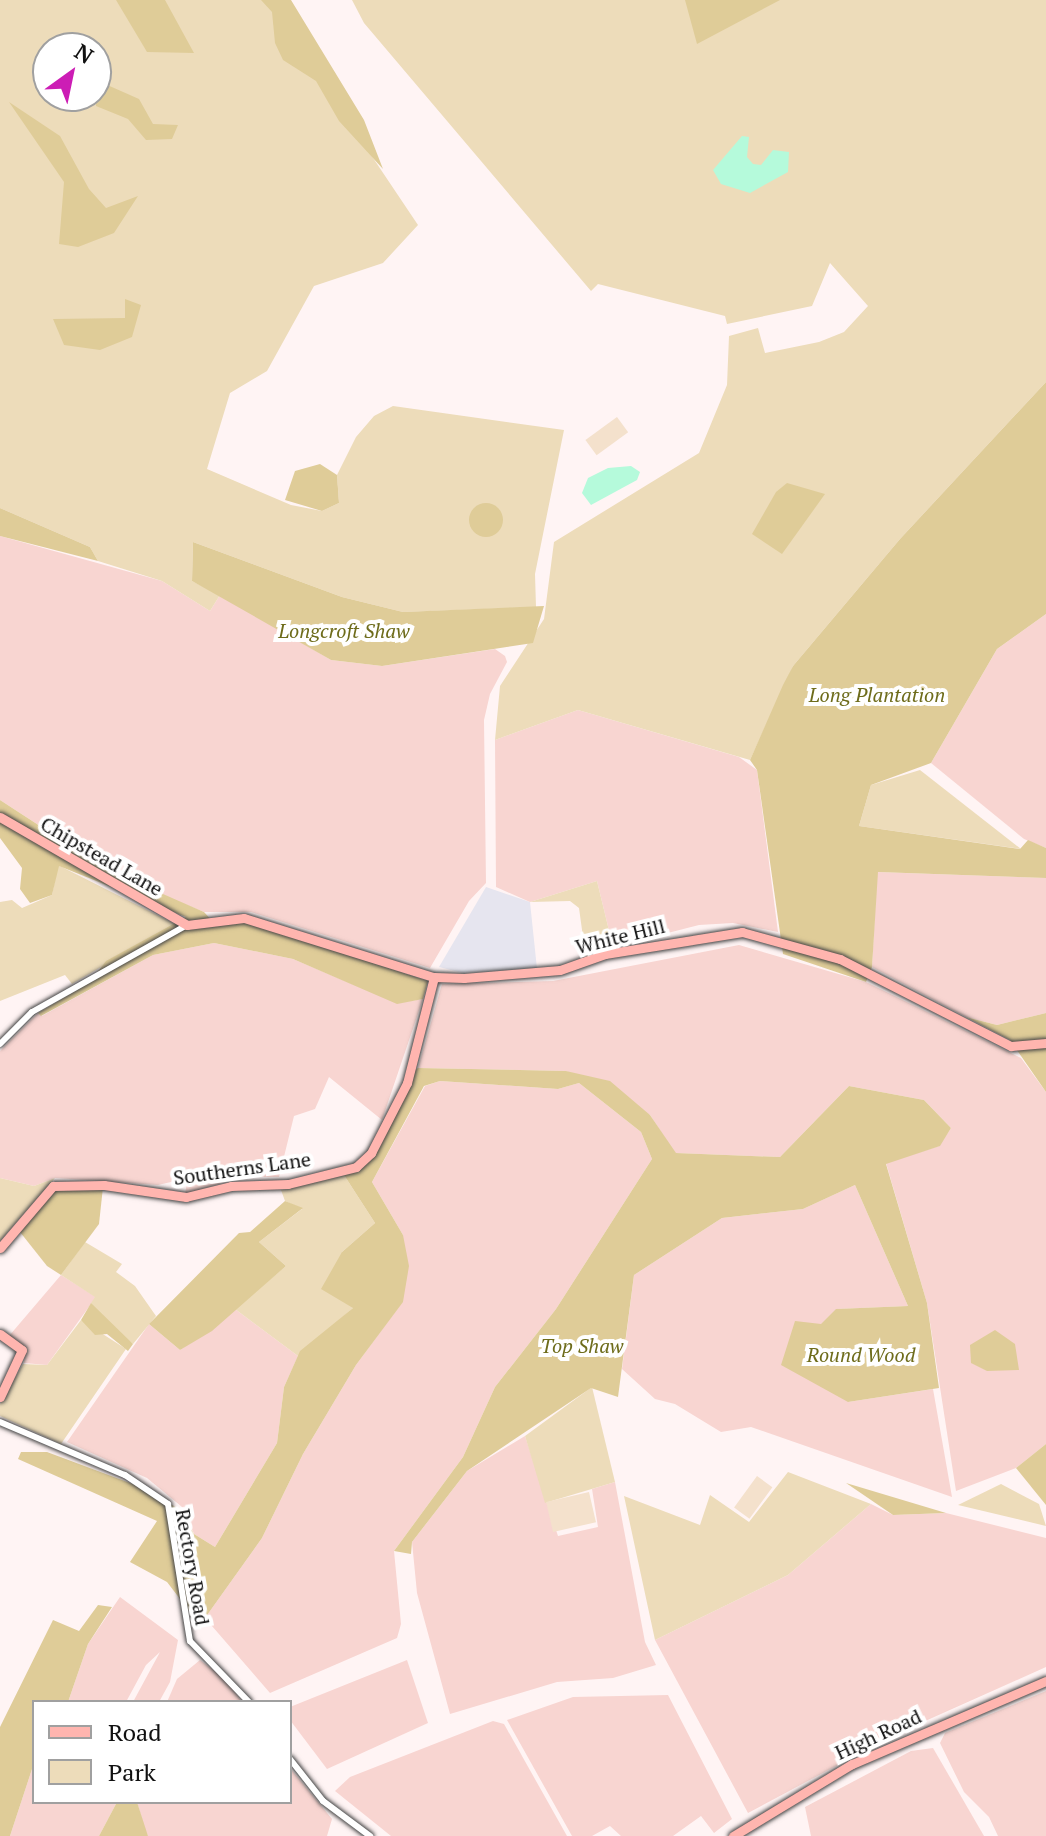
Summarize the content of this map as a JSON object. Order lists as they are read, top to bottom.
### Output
{
  "streets": {
    "street": [
      "Chipstead Lane",
      "White Hill",
      "Southerns Lane",
      "Rectory Road",
      "High Road"
    ]
  },
  "crossings": [
    ["Chipstead Lane", "White Hill"],
    ["White Hill", "Southerns Lane"]
  ],
  "parks": [
    "Longcroft Shaw",
    "Long Plantation",
    "Top Shaw",
    "Round Wood"
  ],
  "legend": ["Road", "Park"],
  "north": "top right"
}
